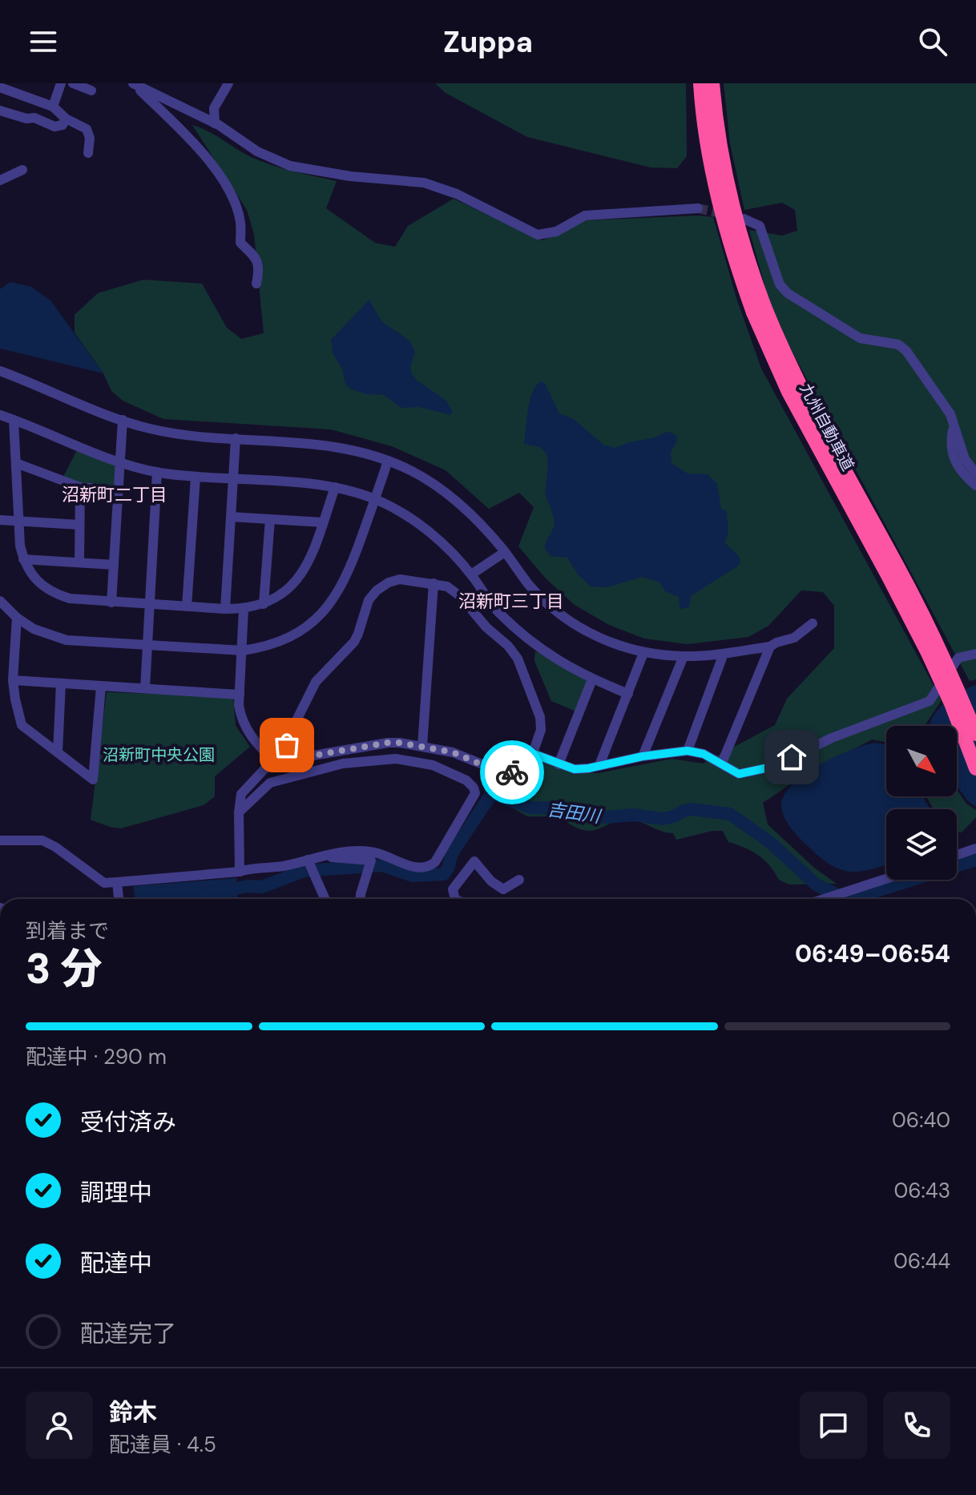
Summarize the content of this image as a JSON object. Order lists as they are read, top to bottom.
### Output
{
  "streets": {
    "highway": ["九州自動車道"]
  },
  "districts": ["沼新町二丁目", "沼新町三丁目"],
  "water": ["吉田川"],
  "parks": ["沼新町中央公園"],
  "north": "bottom right",
  "page": {
    "header": "Zuppa",
    "heading": ["3 分", "到着まで", "06:49–06:54"],
    "panel": ["鈴木", "配達員 · 4.5"],
    "bar": "配達中 · 290 m",
    "list": [
      ["受付済み", "06:40"],
      ["調理中", "06:43"],
      ["配達中", "06:44"],
      "配達完了"
    ]
  }
}
